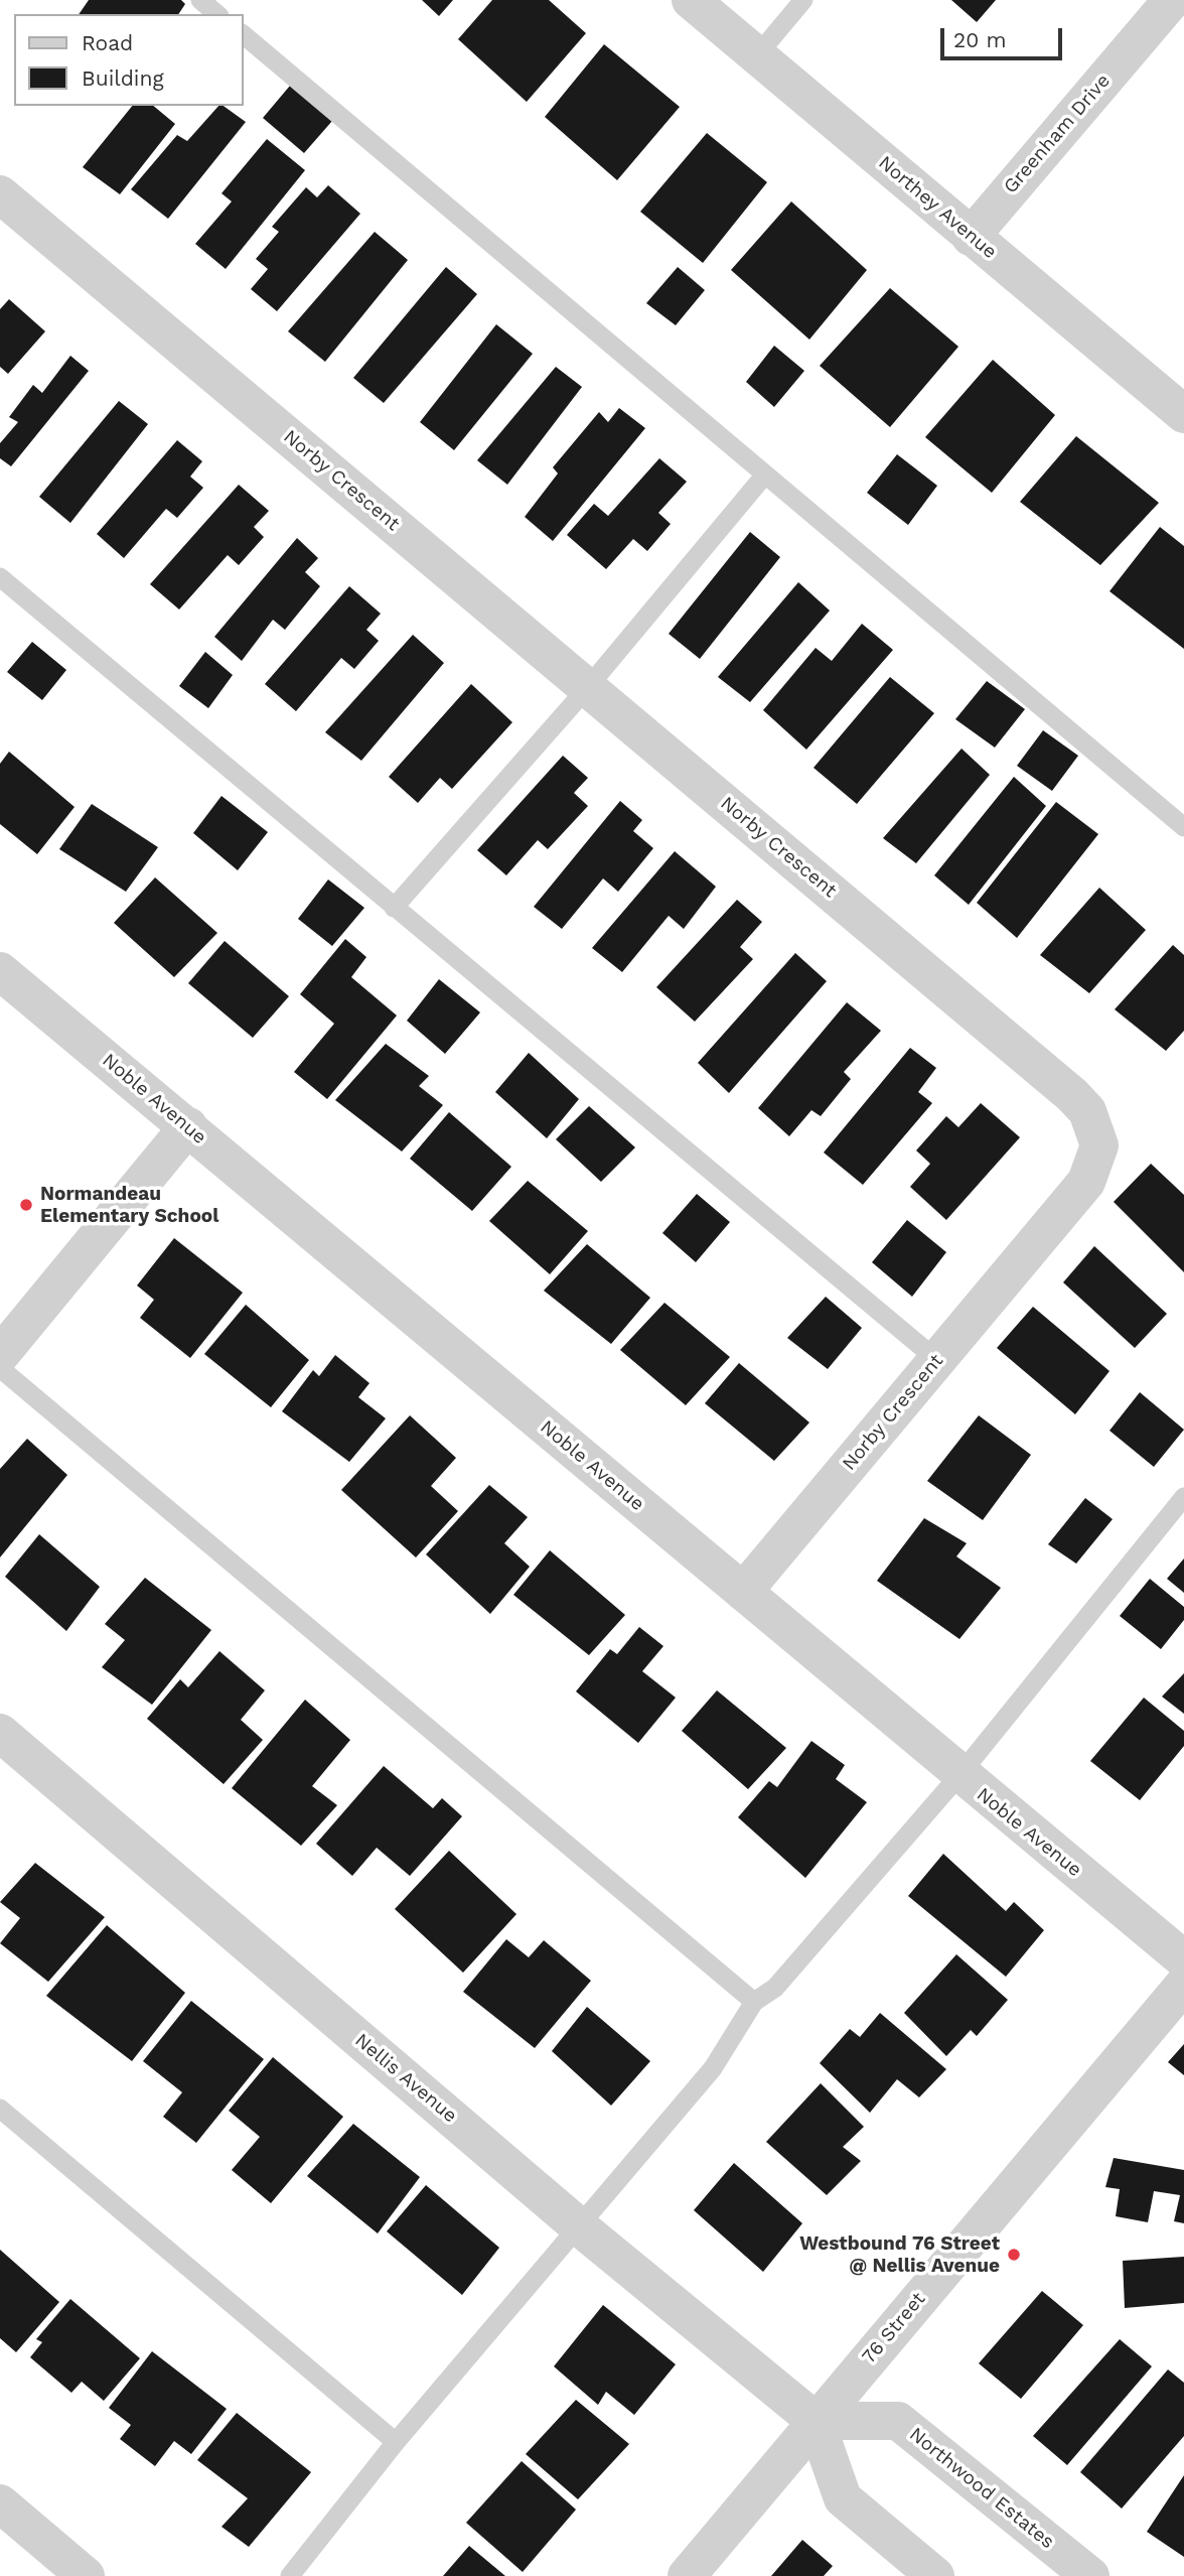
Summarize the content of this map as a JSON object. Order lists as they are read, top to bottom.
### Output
{
  "streets": {
    "street": [
      "Greenham Drive",
      "Northey Avenue",
      "Norby Crescent",
      "Noble Avenue",
      "Nellis Avenue",
      "76 Street",
      "Northwood Estates"
    ]
  },
  "crossings": [
    ["Greenham Drive", "Northey Avenue"],
    ["Norby Crescent", "Noble Avenue"],
    ["Nellis Avenue", "76 Street"],
    ["Nellis Avenue", "Northwood Estates"],
    ["76 Street", "Northwood Estates"]
  ],
  "places": ["Normandeau Elementary School", "Westbound 76 Street @ Nellis Avenue"],
  "legend": ["Road", "Building"],
  "scale_bar": "20 m"
}
